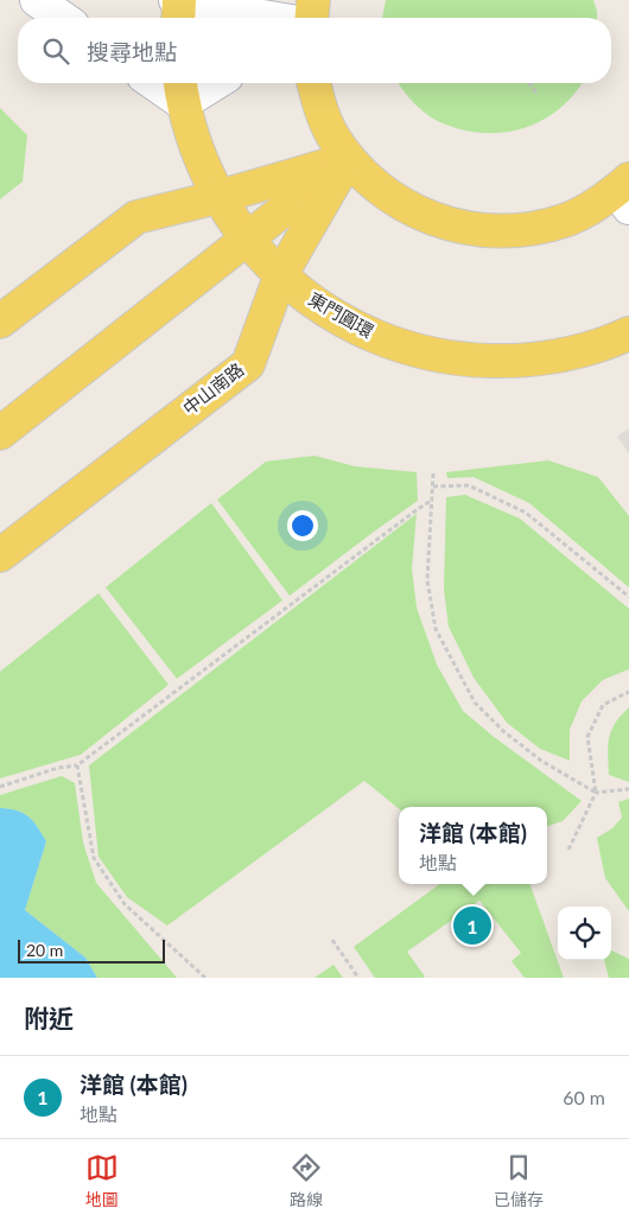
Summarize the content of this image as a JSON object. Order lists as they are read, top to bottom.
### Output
{
  "streets": {
    "main road": ["東門圓環", "中山南路"]
  },
  "crossings": [
    ["東門圓環", "中山南路"]
  ],
  "scale_bar": "20 m",
  "page": {
    "search": "搜尋地點",
    "popup": ["洋館 (本館)", "地點"],
    "pins": "1",
    "scale": "20 m",
    "heading": "附近",
    "list": [
      {
        "mark": "1",
        "name": "洋館 (本館)",
        "note": "地點",
        "value": "60 m"
      }
    ],
    "nav": ["地圖", "路線", "已儲存"]
  }
}
